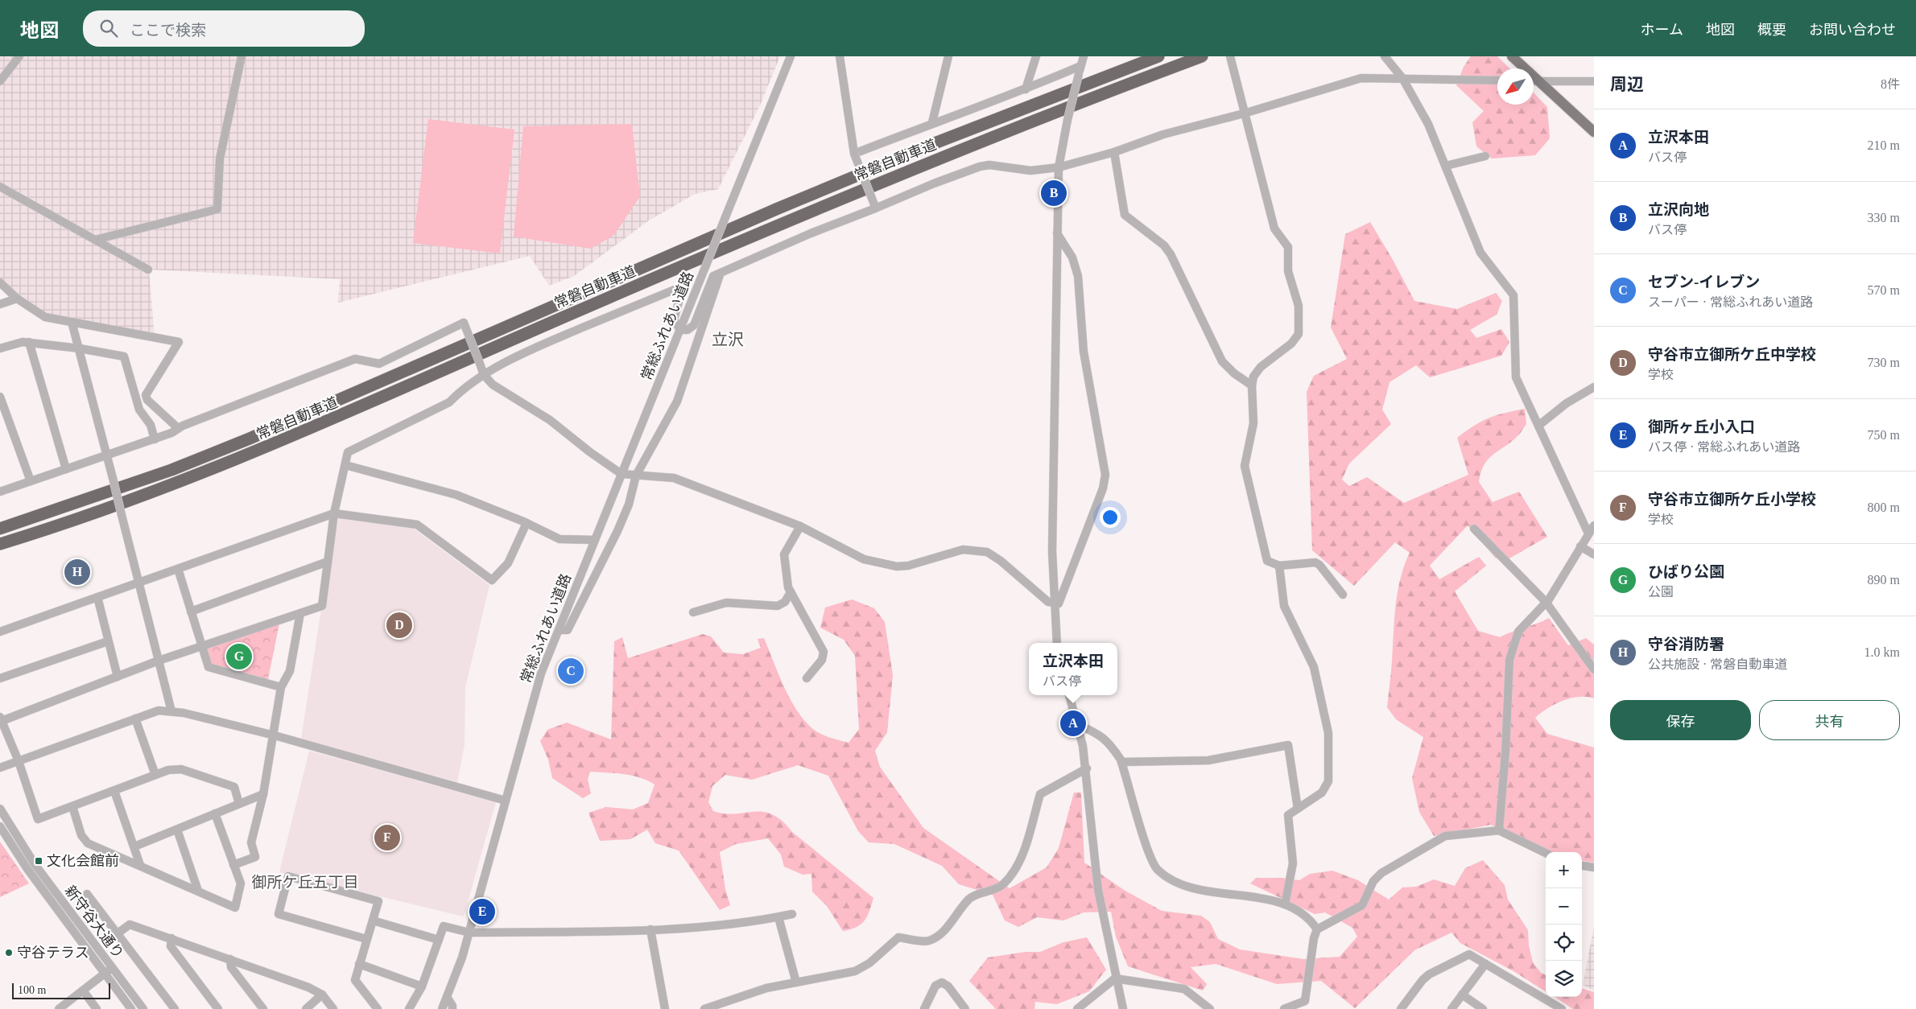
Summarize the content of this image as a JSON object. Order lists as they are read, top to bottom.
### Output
{
  "streets": {
    "highway": ["常磐自動車道"],
    "street": ["常総ふれあい道路", "新守谷大通り"]
  },
  "districts": ["立沢", "御所ケ丘五丁目"],
  "places": {
    "transit": ["文化会館前"],
    "other": ["守谷テラス"]
  },
  "scale_bar": "100 m",
  "north": "bottom left",
  "page": {
    "header": "地図",
    "search": "ここで検索",
    "nav": [
      "ホーム",
      "地図",
      "概要",
      "お問い合わせ"
    ],
    "heading": ["周辺", "8件"],
    "list": [
      {
        "mark": "A",
        "name": "立沢本田",
        "note": "バス停",
        "value": "210 m"
      },
      {
        "mark": "B",
        "name": "立沢向地",
        "note": "バス停",
        "value": "330 m"
      },
      {
        "mark": "C",
        "name": "セブン-イレブン",
        "note": "スーパー · 常総ふれあい道路",
        "value": "570 m"
      },
      {
        "mark": "D",
        "name": "守谷市立御所ケ丘中学校",
        "note": "学校",
        "value": "730 m"
      },
      {
        "mark": "E",
        "name": "御所ヶ丘小入口",
        "note": "バス停 · 常総ふれあい道路",
        "value": "750 m"
      },
      {
        "mark": "F",
        "name": "守谷市立御所ケ丘小学校",
        "note": "学校",
        "value": "800 m"
      },
      {
        "mark": "G",
        "name": "ひばり公園",
        "note": "公園",
        "value": "890 m"
      },
      {
        "mark": "H",
        "name": "守谷消防署",
        "note": "公共施設 · 常磐自動車道",
        "value": "1.0 km"
      }
    ],
    "pins": [
      "B",
      "H",
      "D",
      "G",
      "C",
      "A",
      "F",
      "E"
    ],
    "popup": ["立沢本田", "バス停"],
    "buttons": ["保存", "共有"],
    "map_buttons": ["+", "−"],
    "scale": "100 m"
  }
}
